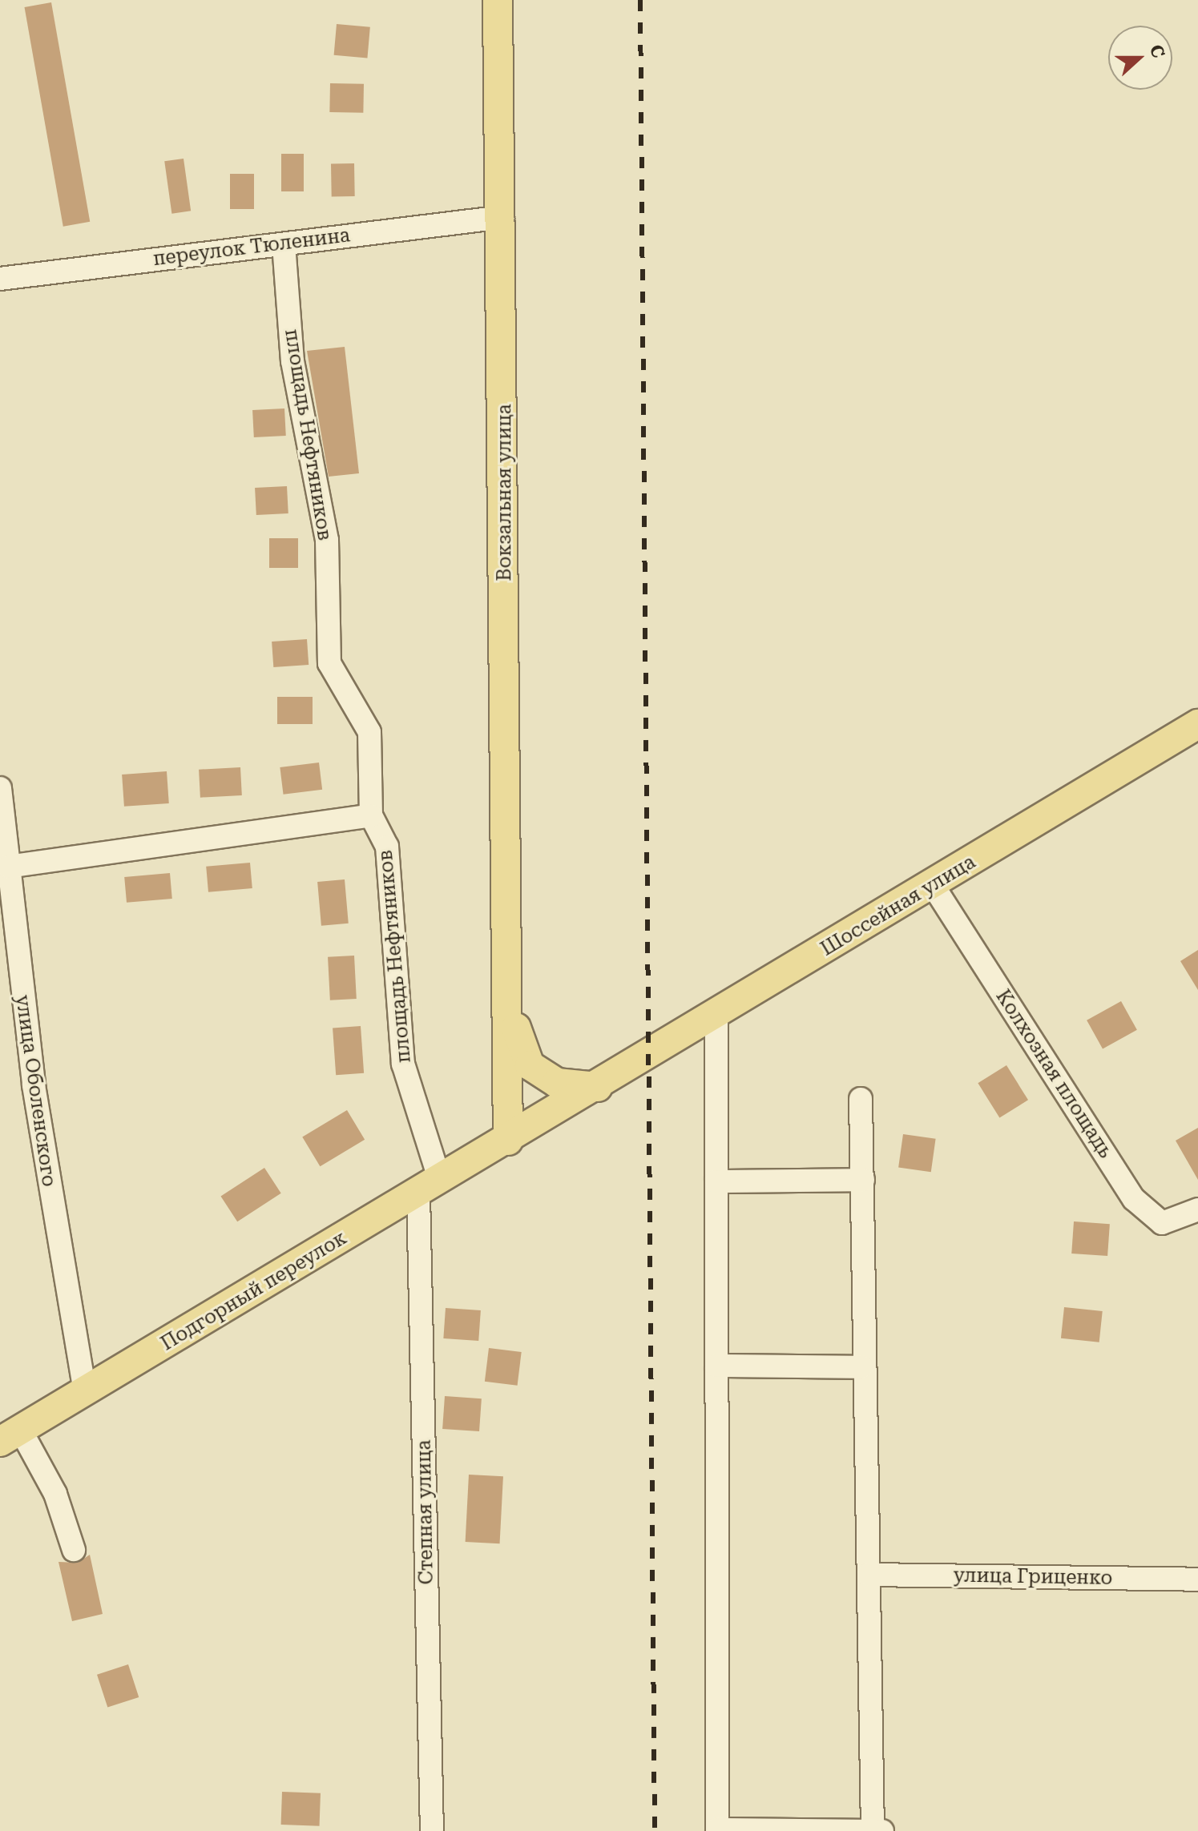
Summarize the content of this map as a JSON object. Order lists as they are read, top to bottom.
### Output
{
  "streets": {
    "main road": ["Вокзальная улица", "Шоссейная улица", "Подгорный переулок"],
    "street": [
      "переулок Тюленина",
      "площадь Нефтяников",
      "Колхозная площадь",
      "улица Оболенского",
      "Степная улица",
      "улица Гриценко"
    ]
  },
  "crossings": [
    ["переулок Тюленина", "площадь Нефтяников"],
    ["переулок Тюленина", "Вокзальная улица"],
    ["площадь Нефтяников", "Подгорный переулок"],
    ["площадь Нефтяников", "Степная улица"],
    ["Шоссейная улица", "Колхозная площадь"],
    ["Шоссейная улица", "Подгорный переулок"],
    ["улица Оболенского", "Подгорный переулок"],
    ["Подгорный переулок", "Степная улица"]
  ],
  "north": "right"
}
